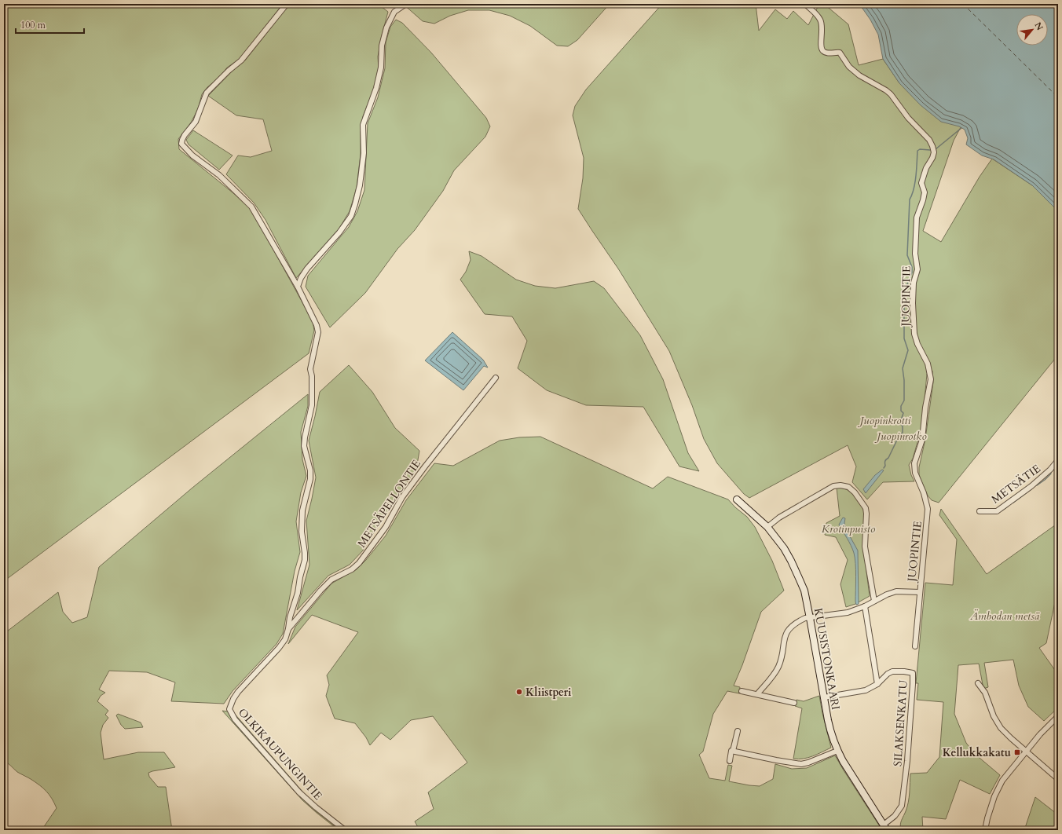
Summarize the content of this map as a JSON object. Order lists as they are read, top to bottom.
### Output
{
  "streets": {
    "street": [
      "JUOPINTIE",
      "METSÄTIE",
      "METSÄPELLONTIE",
      "KUUSISTONKAARI",
      "SILAKSENKATU",
      "OLKIKAUPUNGINTIE"
    ]
  },
  "crossings": [
    ["JUOPINTIE", "KUUSISTONKAARI"],
    ["METSÄPELLONTIE", "OLKIKAUPUNGINTIE"],
    ["KUUSISTONKAARI", "SILAKSENKATU"]
  ],
  "parks": [
    "Juopinkrotti",
    "Juopinrotko",
    "Krotinpuisto",
    "Ämbodan metsä"
  ],
  "places": {
    "other": ["Kliistperi"],
    "transit": ["Kellukkakatu"]
  },
  "scale_bar": "100 m",
  "north": "top right"
}
